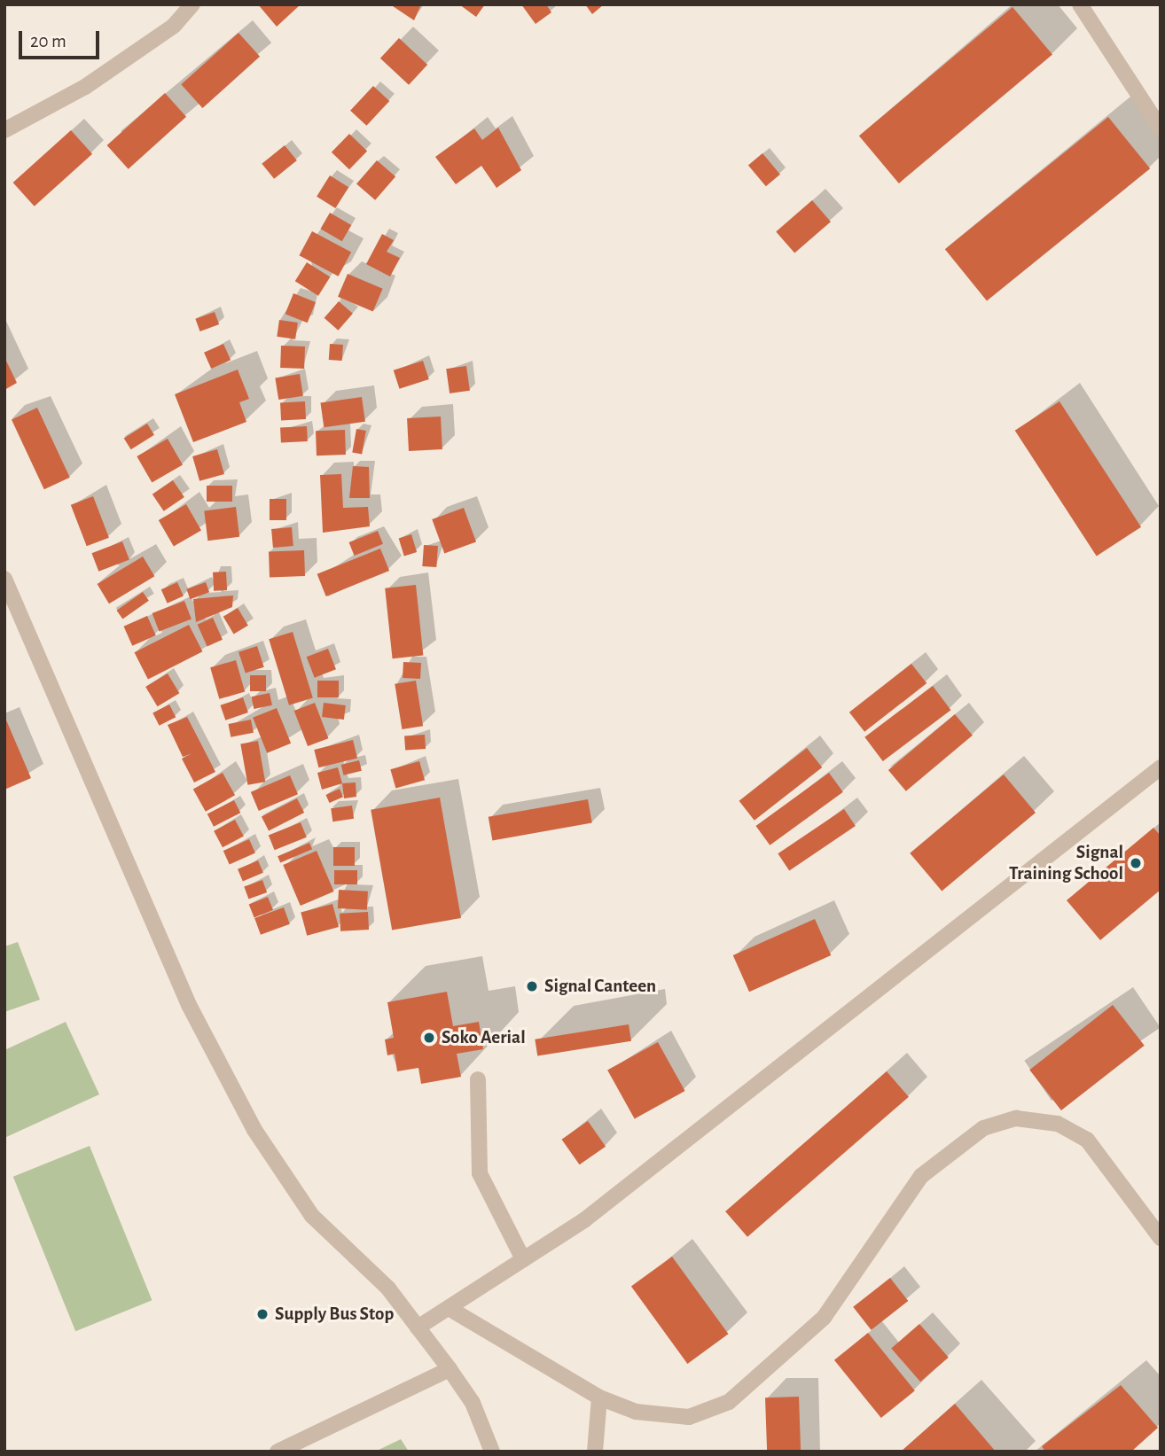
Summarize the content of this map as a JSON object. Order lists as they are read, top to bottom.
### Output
{
  "places": [
    "Signal Training School",
    "Signal Canteen",
    "Soko Aerial",
    "Supply Bus Stop"
  ],
  "scale_bar": "20 m"
}
